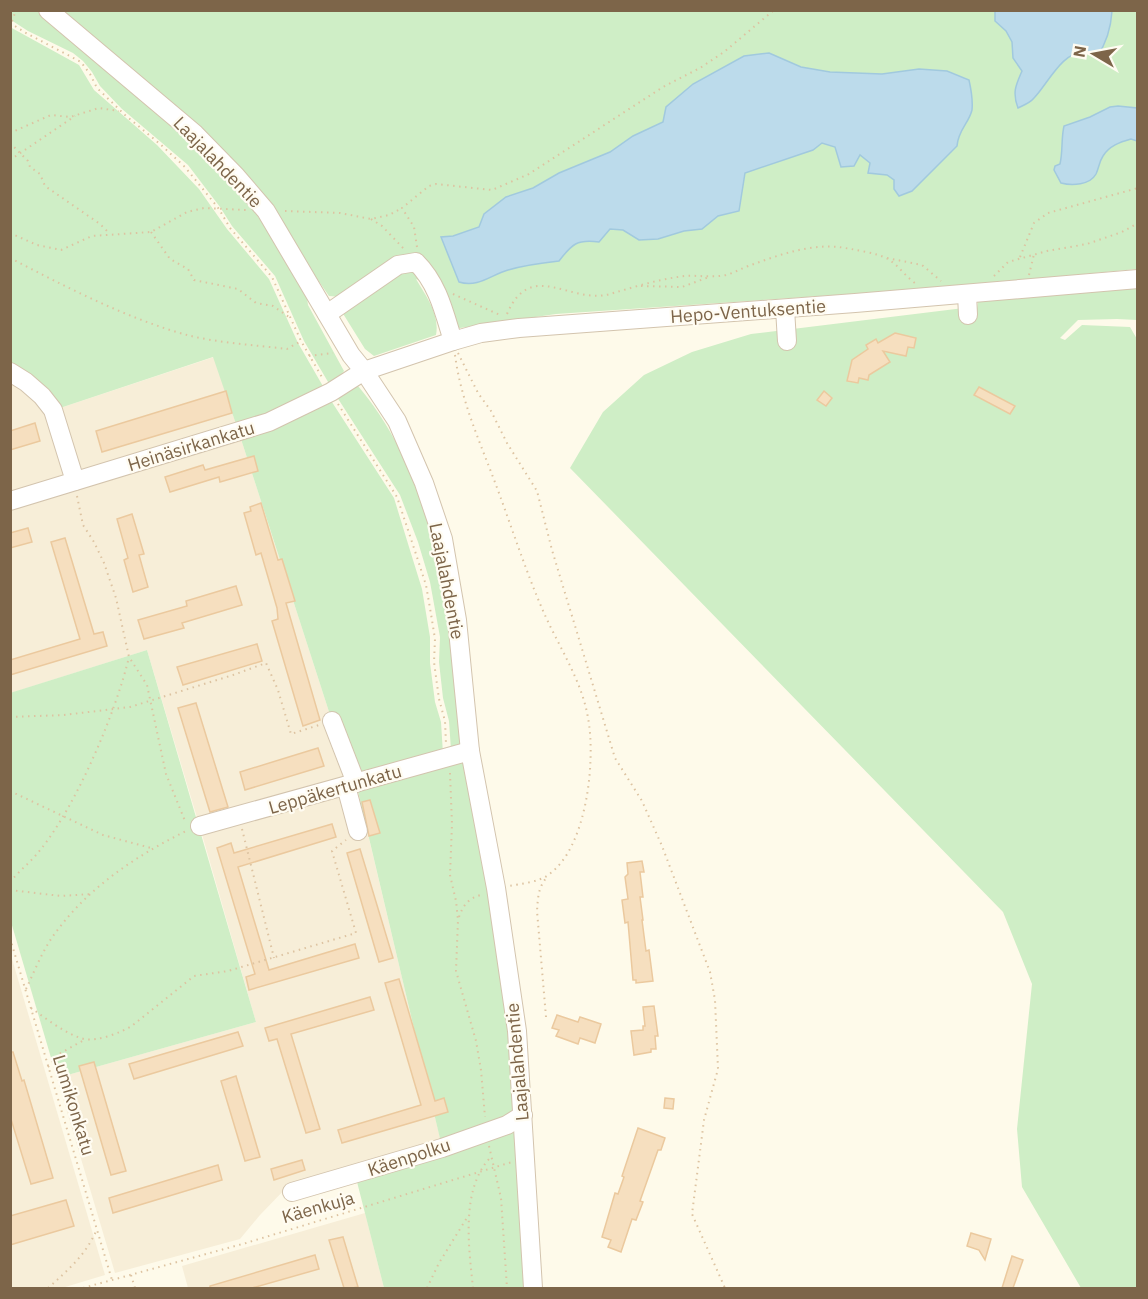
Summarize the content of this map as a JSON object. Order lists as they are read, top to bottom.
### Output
{
  "streets": {
    "street": [
      "Laajalahdentie",
      "Hepo-Ventuksentie",
      "Heinäsirkankatu",
      "Leppäkertunkatu",
      "Käenpolku"
    ],
    "path": ["Lumikonkatu", "Käenkuja"]
  },
  "crossings": [
    ["Laajalahdentie", "Hepo-Ventuksentie"],
    ["Laajalahdentie", "Heinäsirkankatu"],
    ["Laajalahdentie", "Leppäkertunkatu"],
    ["Laajalahdentie", "Käenpolku"],
    ["Laajalahdentie", "Käenkuja"],
    ["Hepo-Ventuksentie", "Heinäsirkankatu"],
    ["Lumikonkatu", "Käenkuja"]
  ],
  "north": "left"
}
